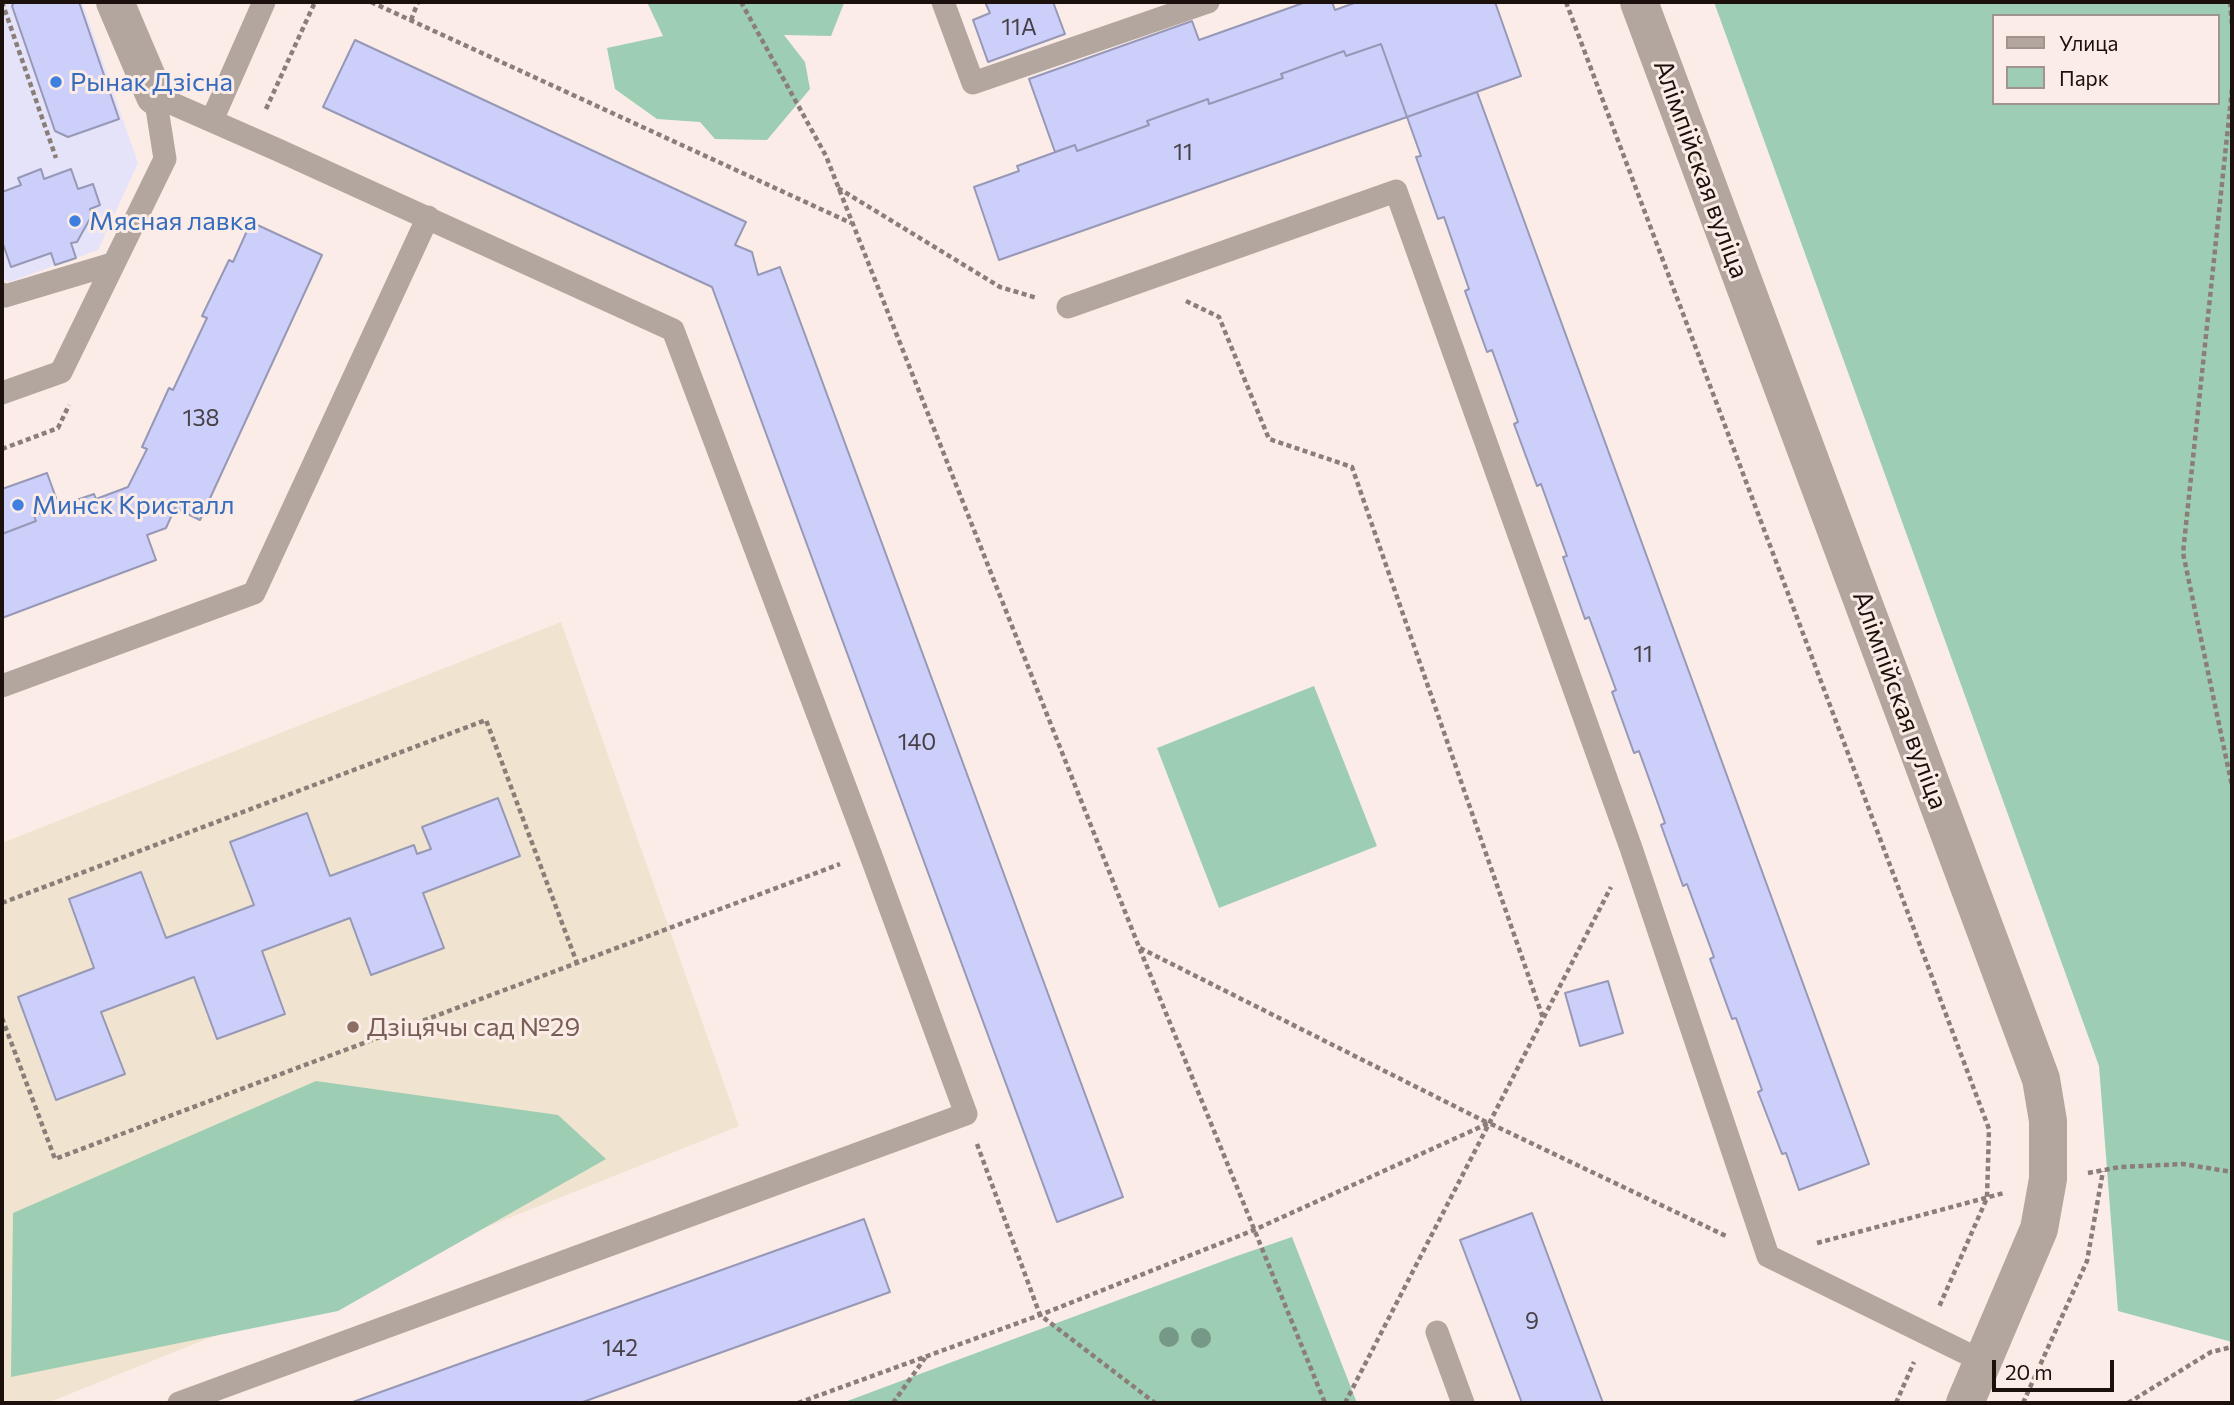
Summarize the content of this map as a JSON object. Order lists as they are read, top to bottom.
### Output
{
  "streets": {
    "street": ["Алімпійская вуліца"]
  },
  "places": [
    "Рынак Дзісна",
    "Мясная лавка",
    "Минск Кристалл",
    "Дзіцячы сад №29"
  ],
  "house_numbers": [
    "11А",
    "11",
    "138",
    "11",
    "140",
    "9",
    "142"
  ],
  "legend": ["Улица", "Парк"],
  "scale_bar": "20 m"
}
